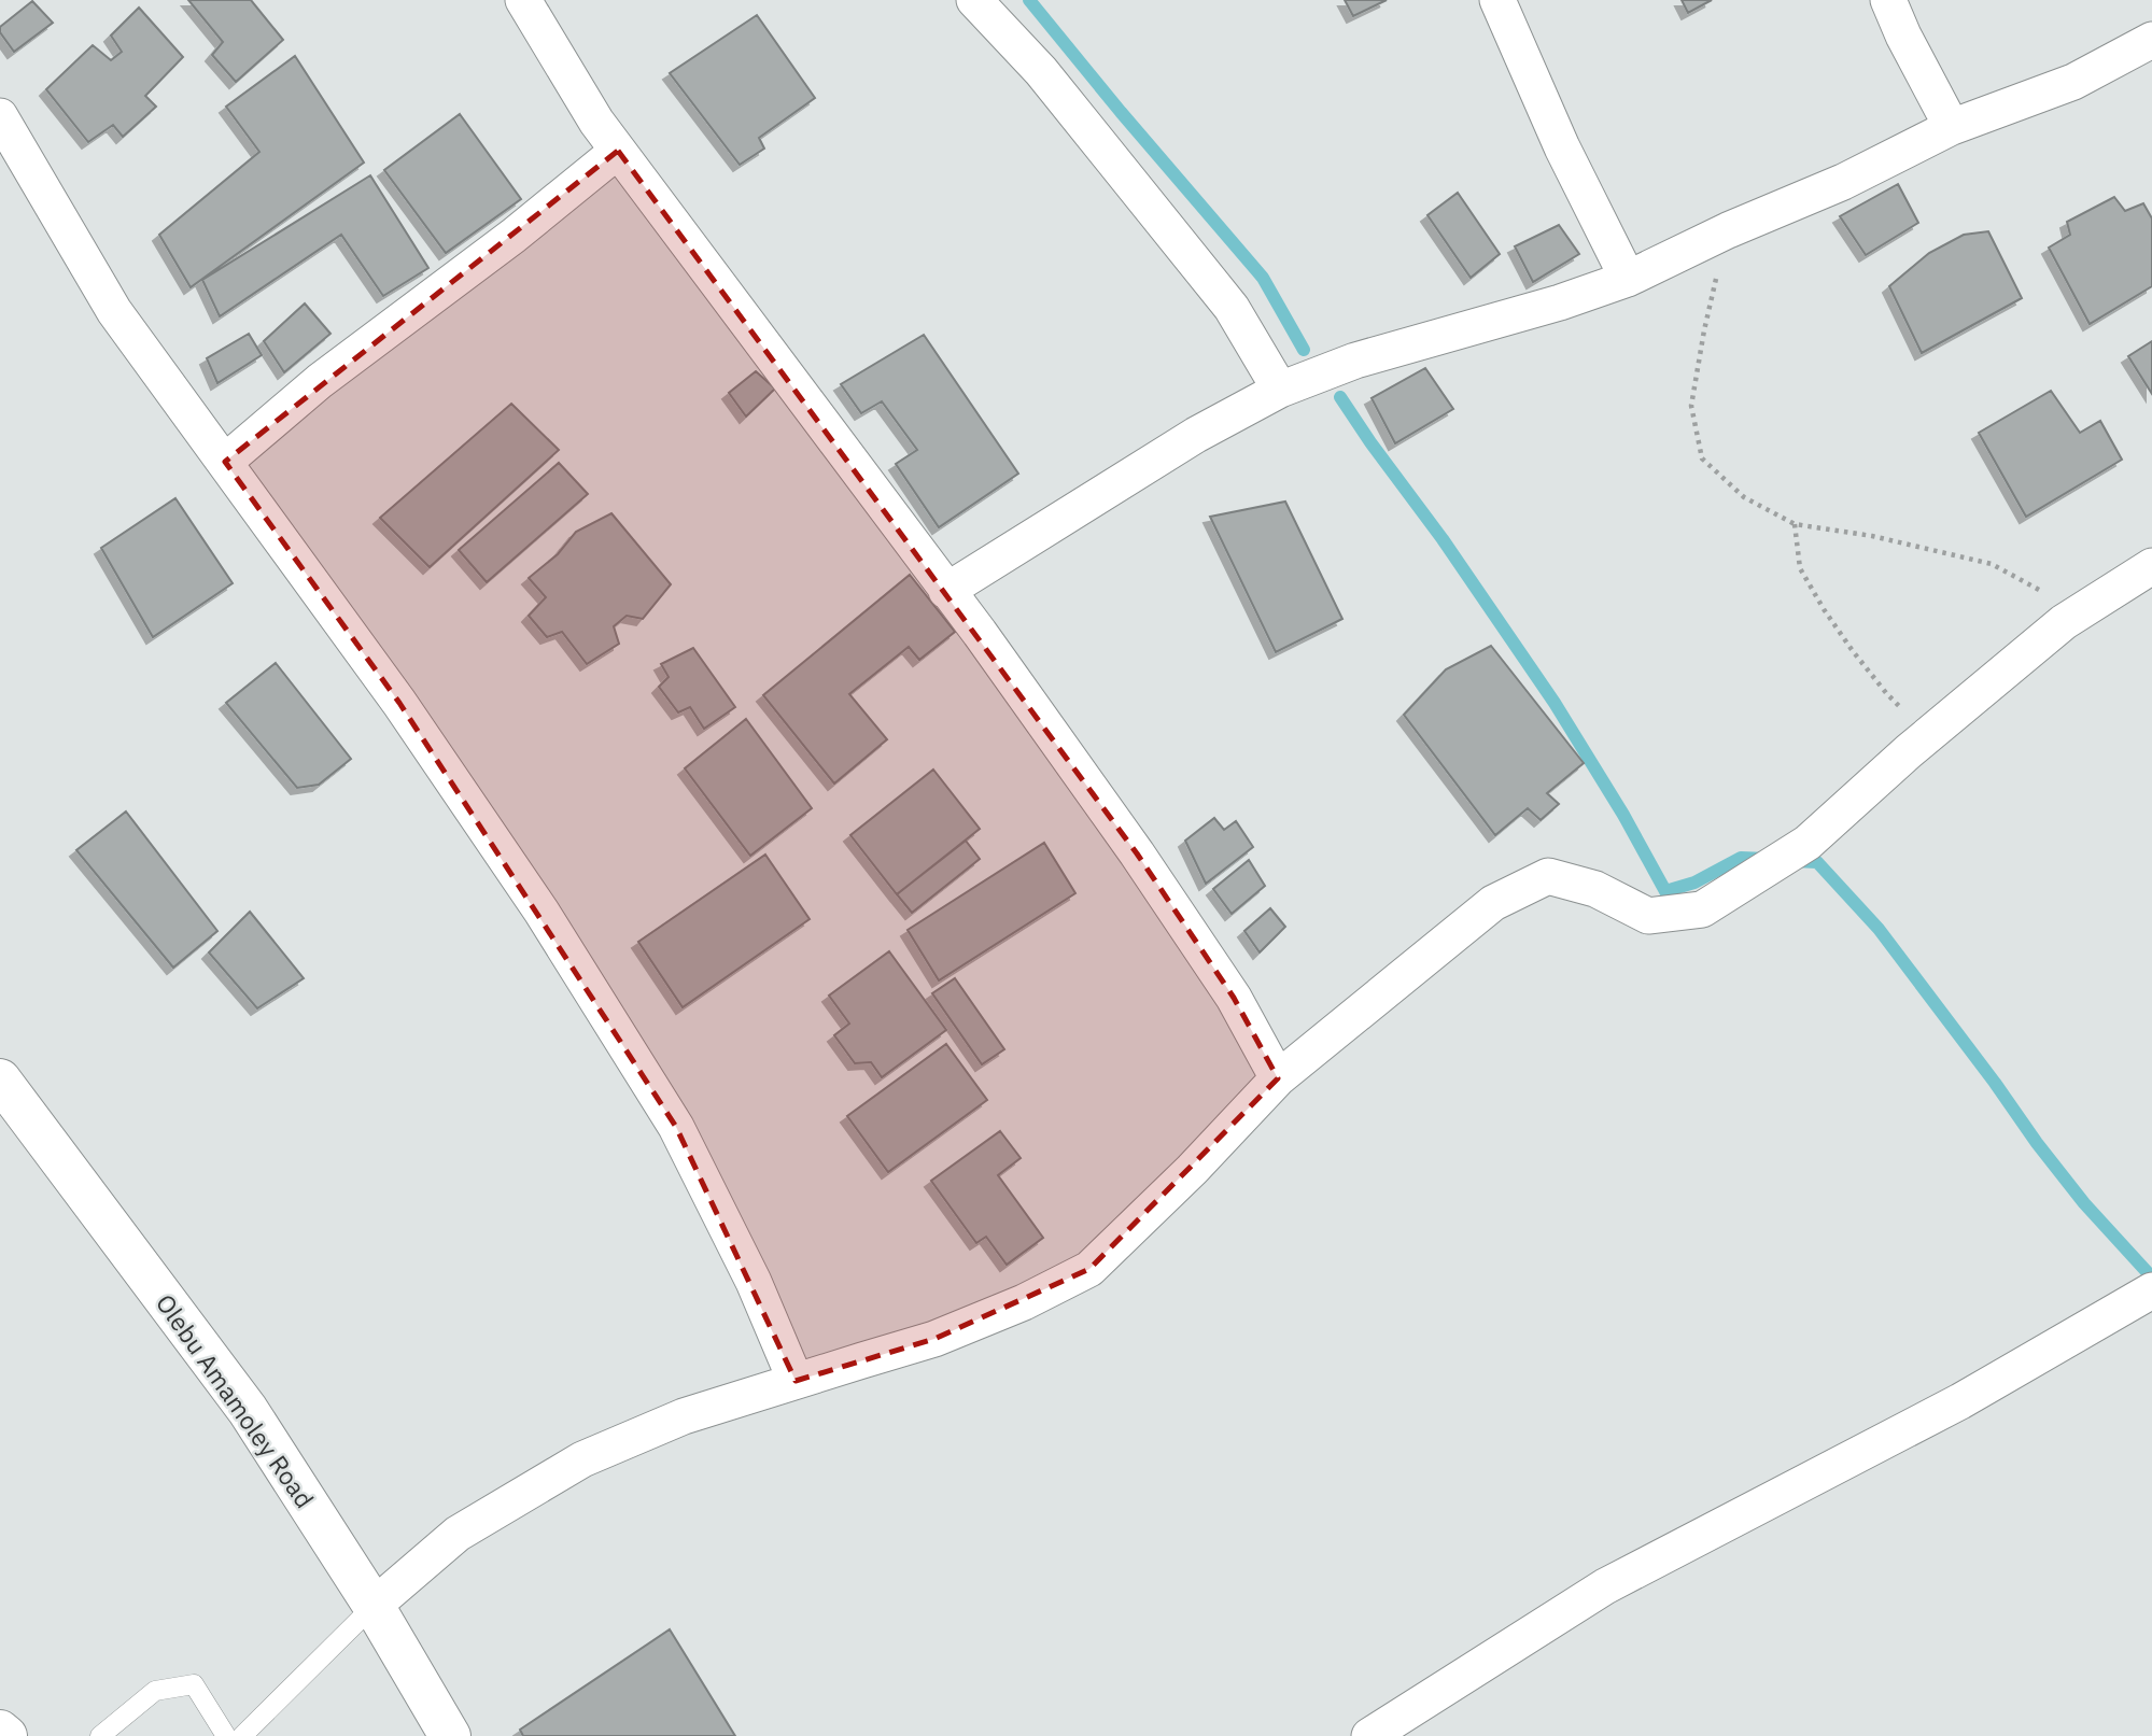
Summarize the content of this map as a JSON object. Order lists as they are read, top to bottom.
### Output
{
  "streets": {
    "street": ["Olebu Amamoley Road"]
  }
}
